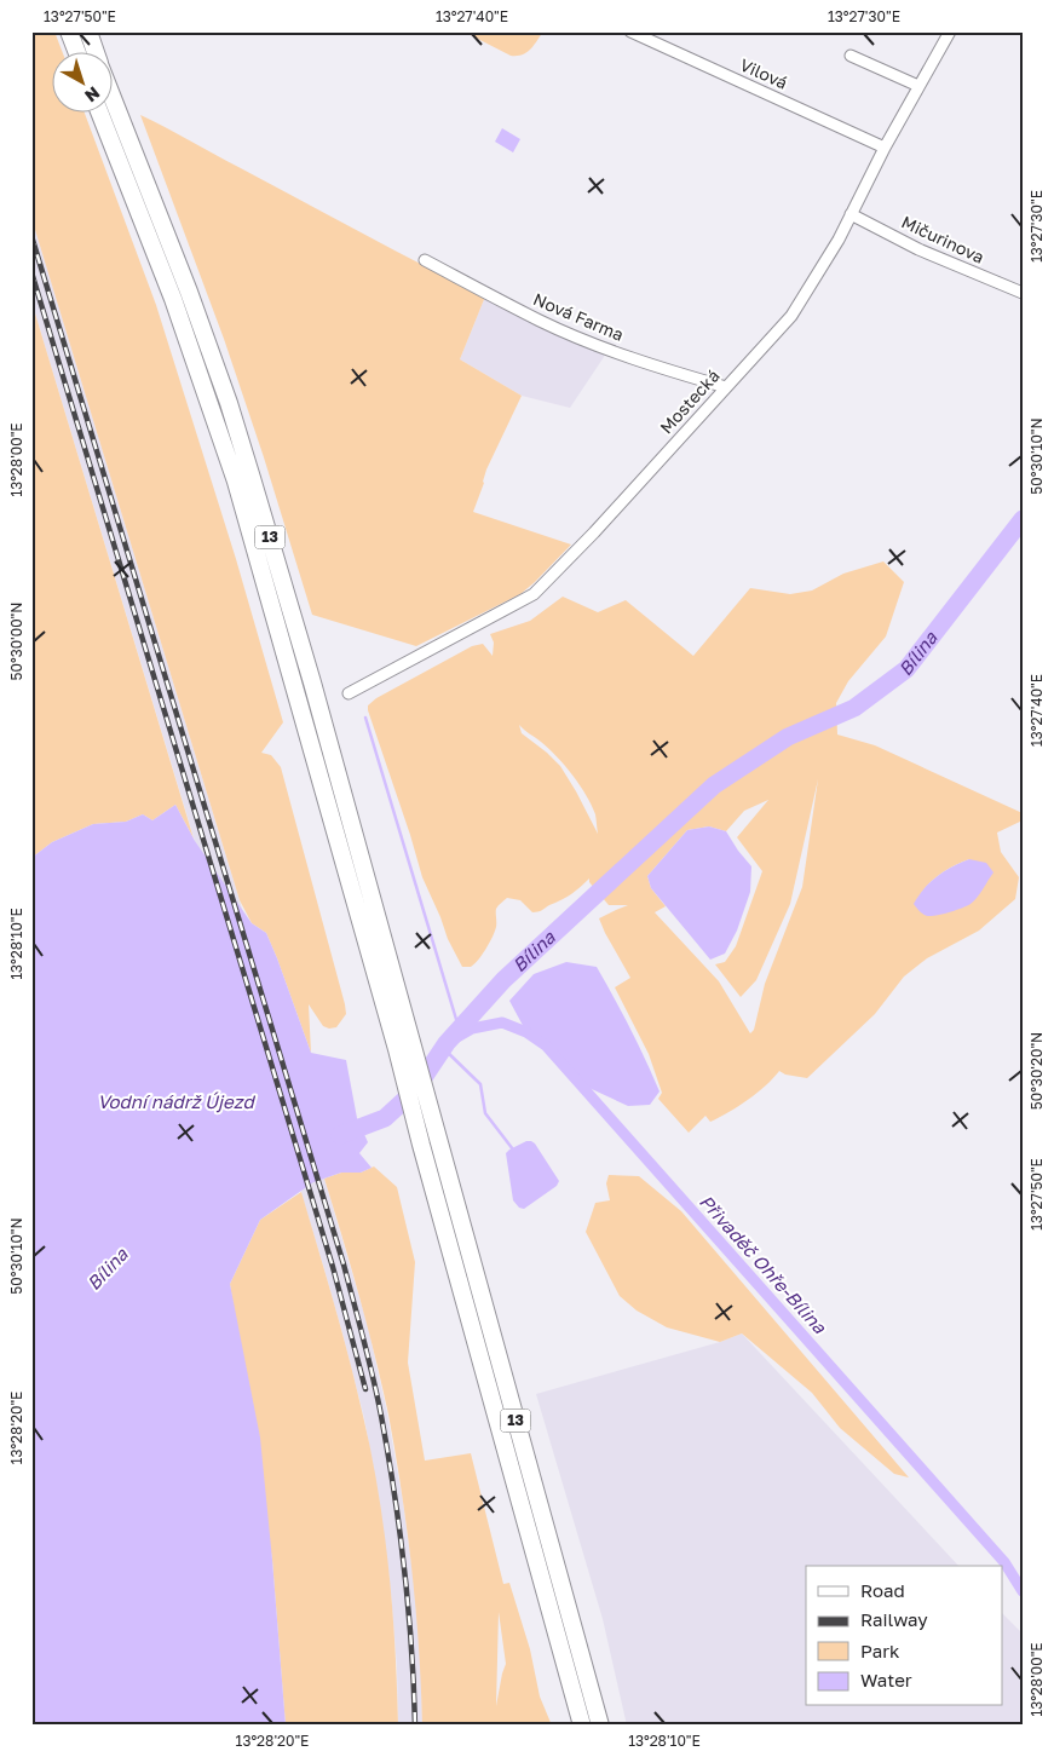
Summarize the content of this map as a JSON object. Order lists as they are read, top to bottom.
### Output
{
  "streets": {
    "highway": ["13"],
    "street": [
      "Vilová",
      "Mičurinova",
      "Nová Farma",
      "Mostecká"
    ]
  },
  "crossings": [
    ["Vilová", "Mostecká"],
    ["Mičurinova", "Mostecká"],
    ["Nová Farma", "Mostecká"]
  ],
  "water": ["Bílina", "Vodní nádrž Újezd", "Přivaděč Ohře-Bílina"],
  "legend": [
    "Road",
    "Railway",
    "Park",
    "Water"
  ],
  "north": "bottom right",
  "coordinates": [
    "13°27'50\"E",
    "13°27'40\"E",
    "13°27'30\"E",
    "50°30'10\"N",
    "13°28'00\"E",
    "50°30'00\"N",
    "13°28'10\"E",
    "50°30'20\"N",
    "13°28'20\"E"
  ]
}
